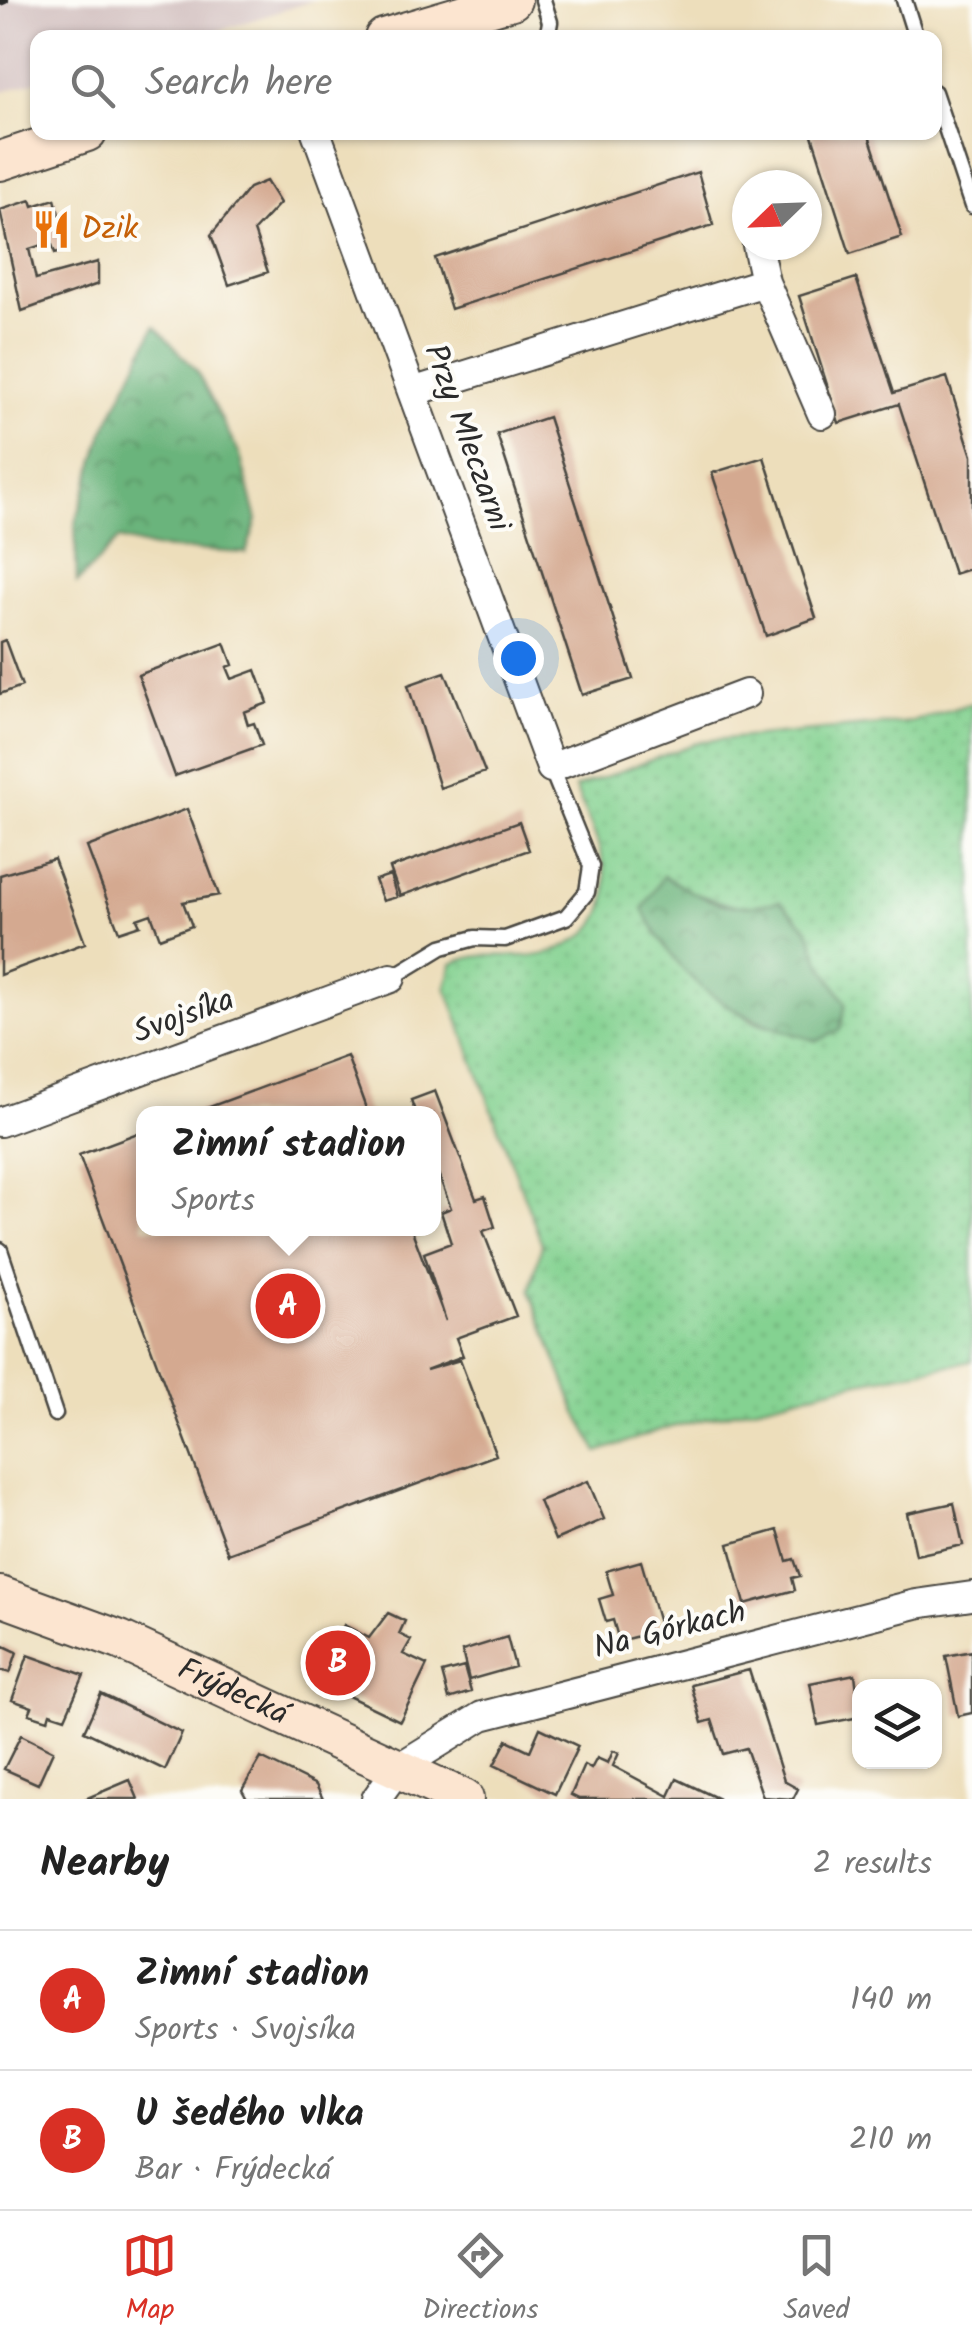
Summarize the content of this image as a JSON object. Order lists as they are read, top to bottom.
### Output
{
  "streets": {
    "main road": ["Frýdecká"],
    "street": ["Przy Mleczarni", "Svojsíka", "Na Górkach"]
  },
  "crossings": [
    ["Na Górkach", "Frýdecká"]
  ],
  "places": {
    "restaurant": ["Dzik"]
  },
  "north": "bottom left",
  "page": {
    "search": "Search here",
    "popup": ["Zimní stadion", "Sports"],
    "pins": ["A", "B"],
    "heading": ["Nearby", "2 results"],
    "list": [
      {
        "mark": "A",
        "name": "Zimní stadion",
        "note": "Sports · Svojsíka",
        "value": "140 m"
      },
      {
        "mark": "B",
        "name": "U šedého vlka",
        "note": "Bar · Frýdecká",
        "value": "210 m"
      }
    ],
    "nav": ["Map", "Directions", "Saved"]
  }
}
